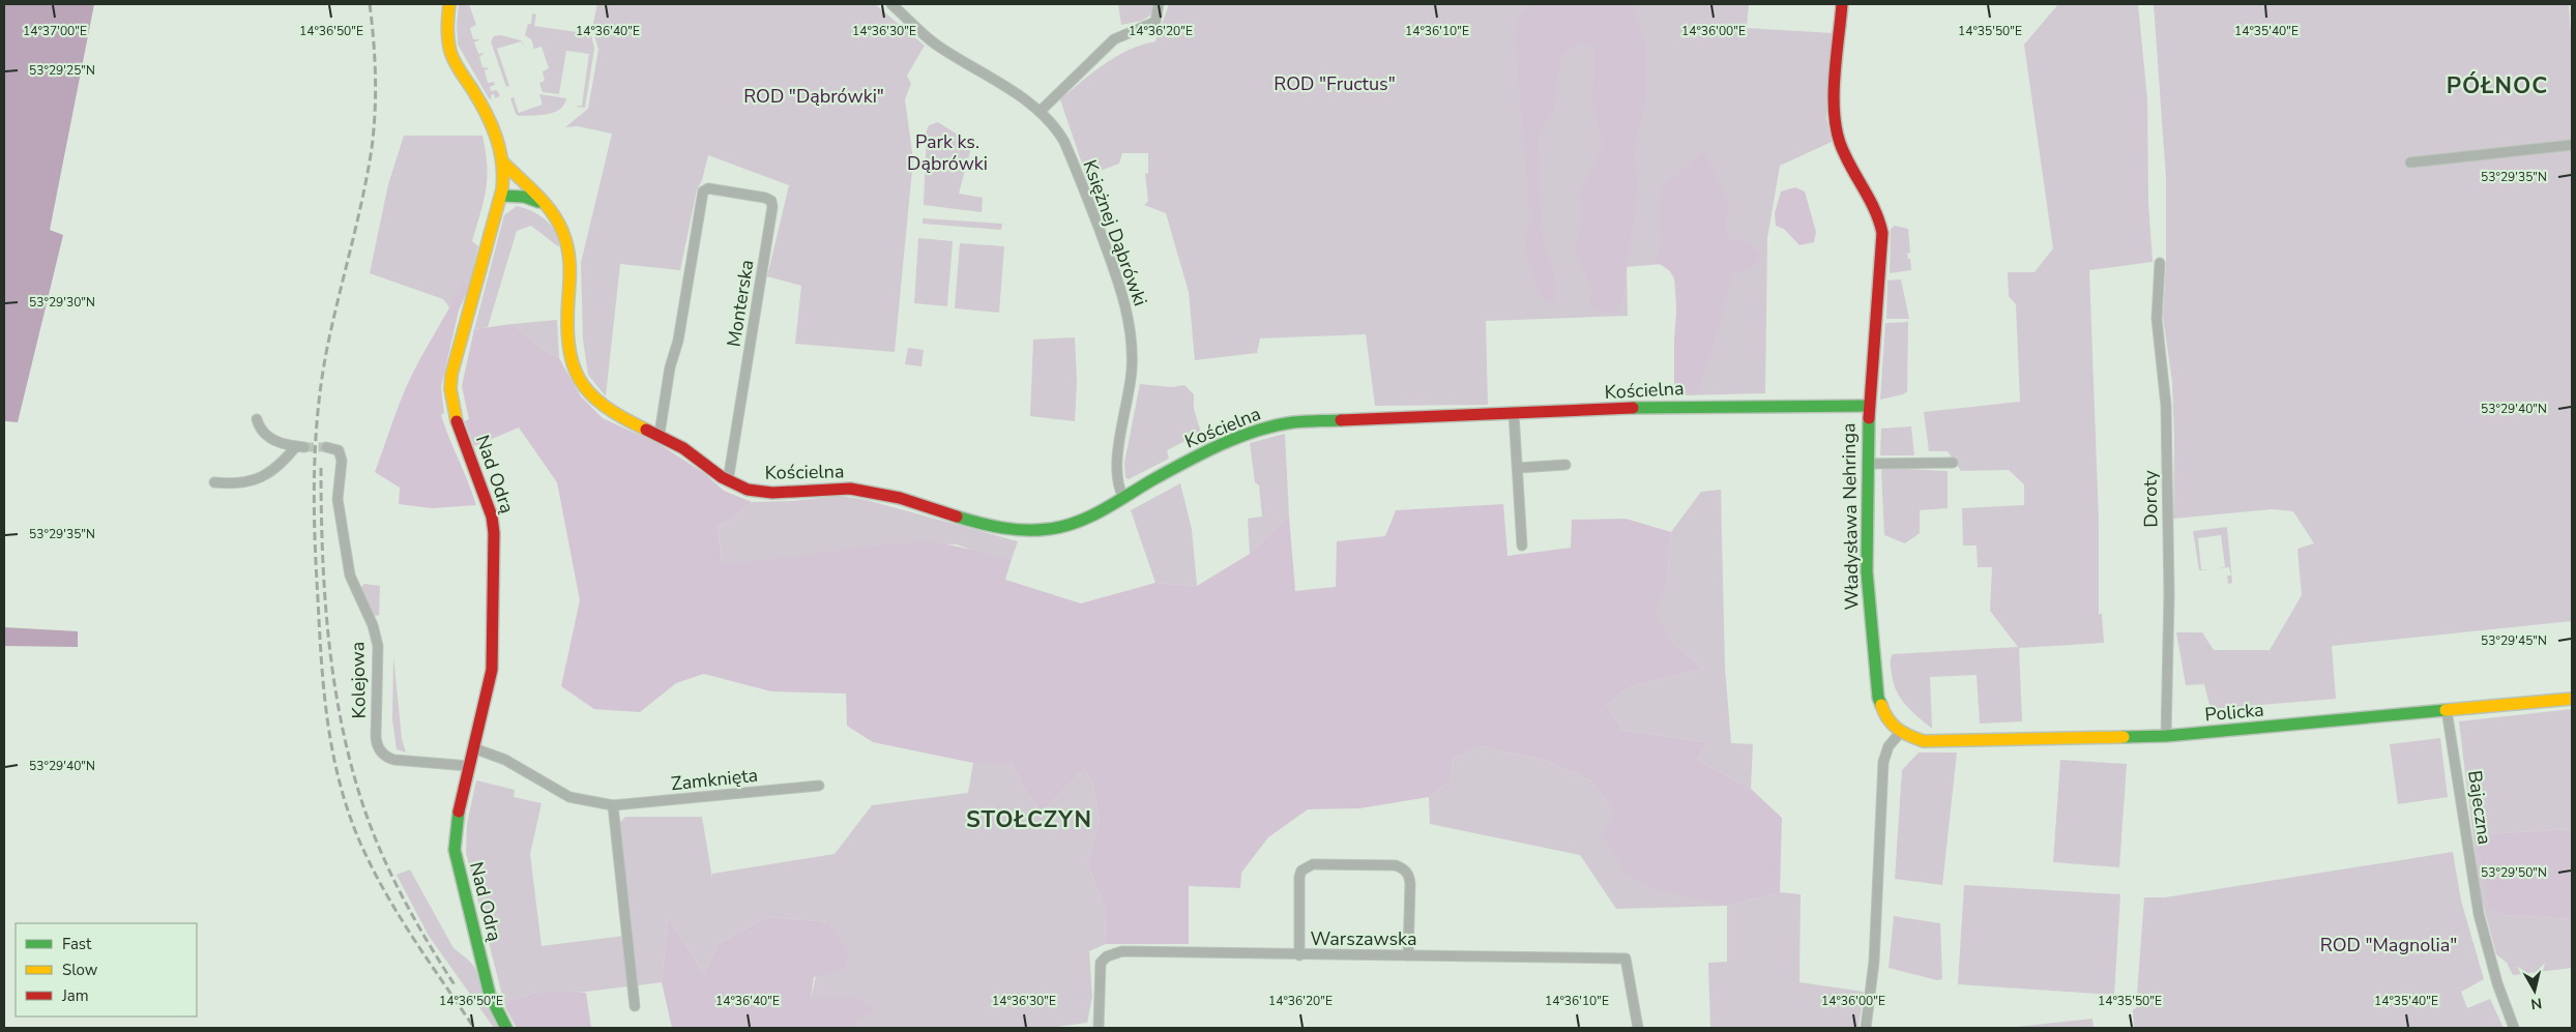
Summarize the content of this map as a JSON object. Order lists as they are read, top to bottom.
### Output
{
  "streets": {
    "street": [
      "Księżnej Dąbrówki",
      "Monterska",
      "Kościelna",
      "Nad Odrą",
      "Doroty",
      "Władysława Nehringa",
      "Kolejowa",
      "Policka",
      "Zamknięta",
      "Bajeczna",
      "Warszawska"
    ]
  },
  "crossings": [
    ["Księżnej Dąbrówki", "Kościelna"],
    ["Monterska", "Kościelna"],
    ["Kościelna", "Nad Odrą"],
    ["Kościelna", "Władysława Nehringa"],
    ["Nad Odrą", "Kolejowa"],
    ["Nad Odrą", "Zamknięta"],
    ["Doroty", "Policka"],
    ["Władysława Nehringa", "Policka"],
    ["Policka", "Bajeczna"]
  ],
  "districts": ["PÓŁNOC", "STOŁCZYN"],
  "parks": [
    "ROD \"Fructus\"",
    "ROD \"Dąbrówki\"",
    "Park ks. Dąbrówki",
    "ROD \"Magnolia\""
  ],
  "legend": ["Fast", "Slow", "Jam"],
  "north": "bottom",
  "coordinates": [
    "14°37'00\"E",
    "14°36'50\"E",
    "14°36'40\"E",
    "14°36'30\"E",
    "14°36'20\"E",
    "14°36'10\"E",
    "14°36'00\"E",
    "14°35'50\"E",
    "14°35'40\"E",
    "53°29'25\"N",
    "53°29'35\"N",
    "53°29'30\"N",
    "53°29'40\"N",
    "53°29'45\"N",
    "53°29'50\"N"
  ]
}
